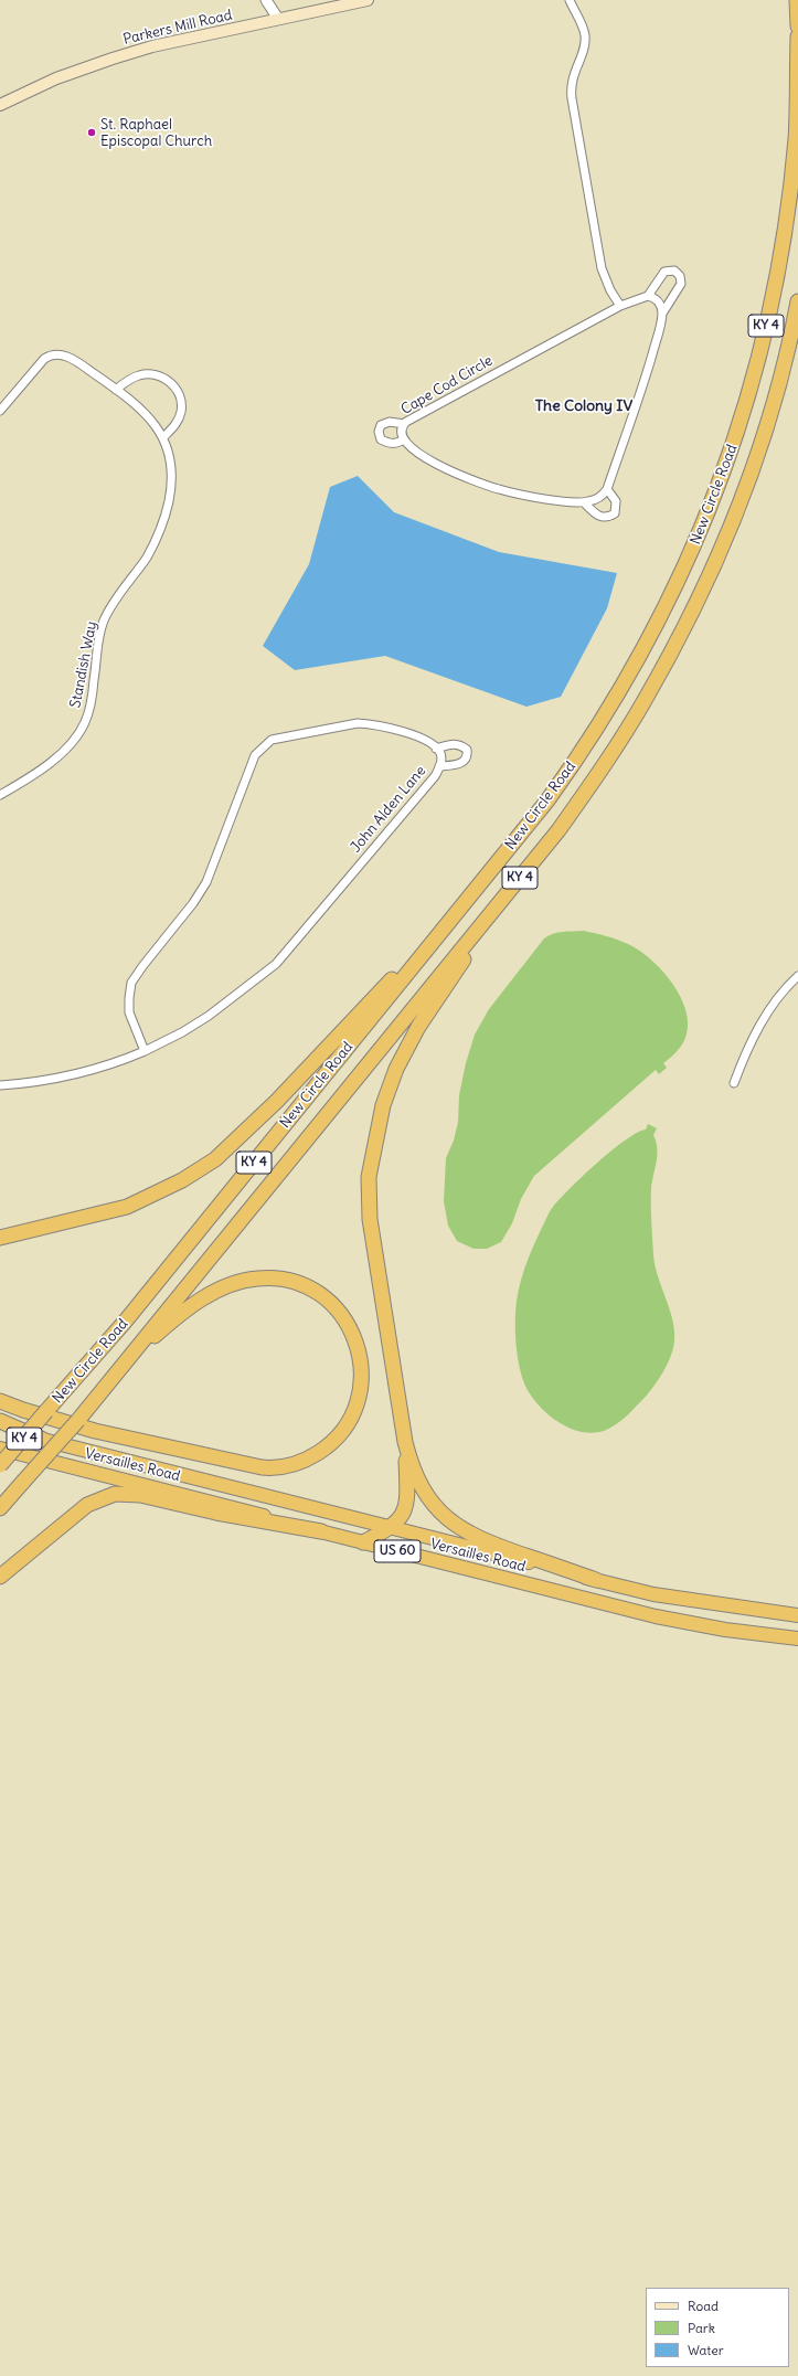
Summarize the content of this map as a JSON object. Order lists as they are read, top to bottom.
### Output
{
  "streets": {
    "highway": [
      "KY 4",
      "New Circle Road",
      "Versailles Road",
      "US 60"
    ],
    "main road": ["Parkers Mill Road"],
    "street": ["Cape Cod Circle", "Standish Way", "John Alden Lane"]
  },
  "districts": ["The Colony IV"],
  "places": ["St. Raphael Episcopal Church"],
  "legend": ["Road", "Park", "Water"]
}
